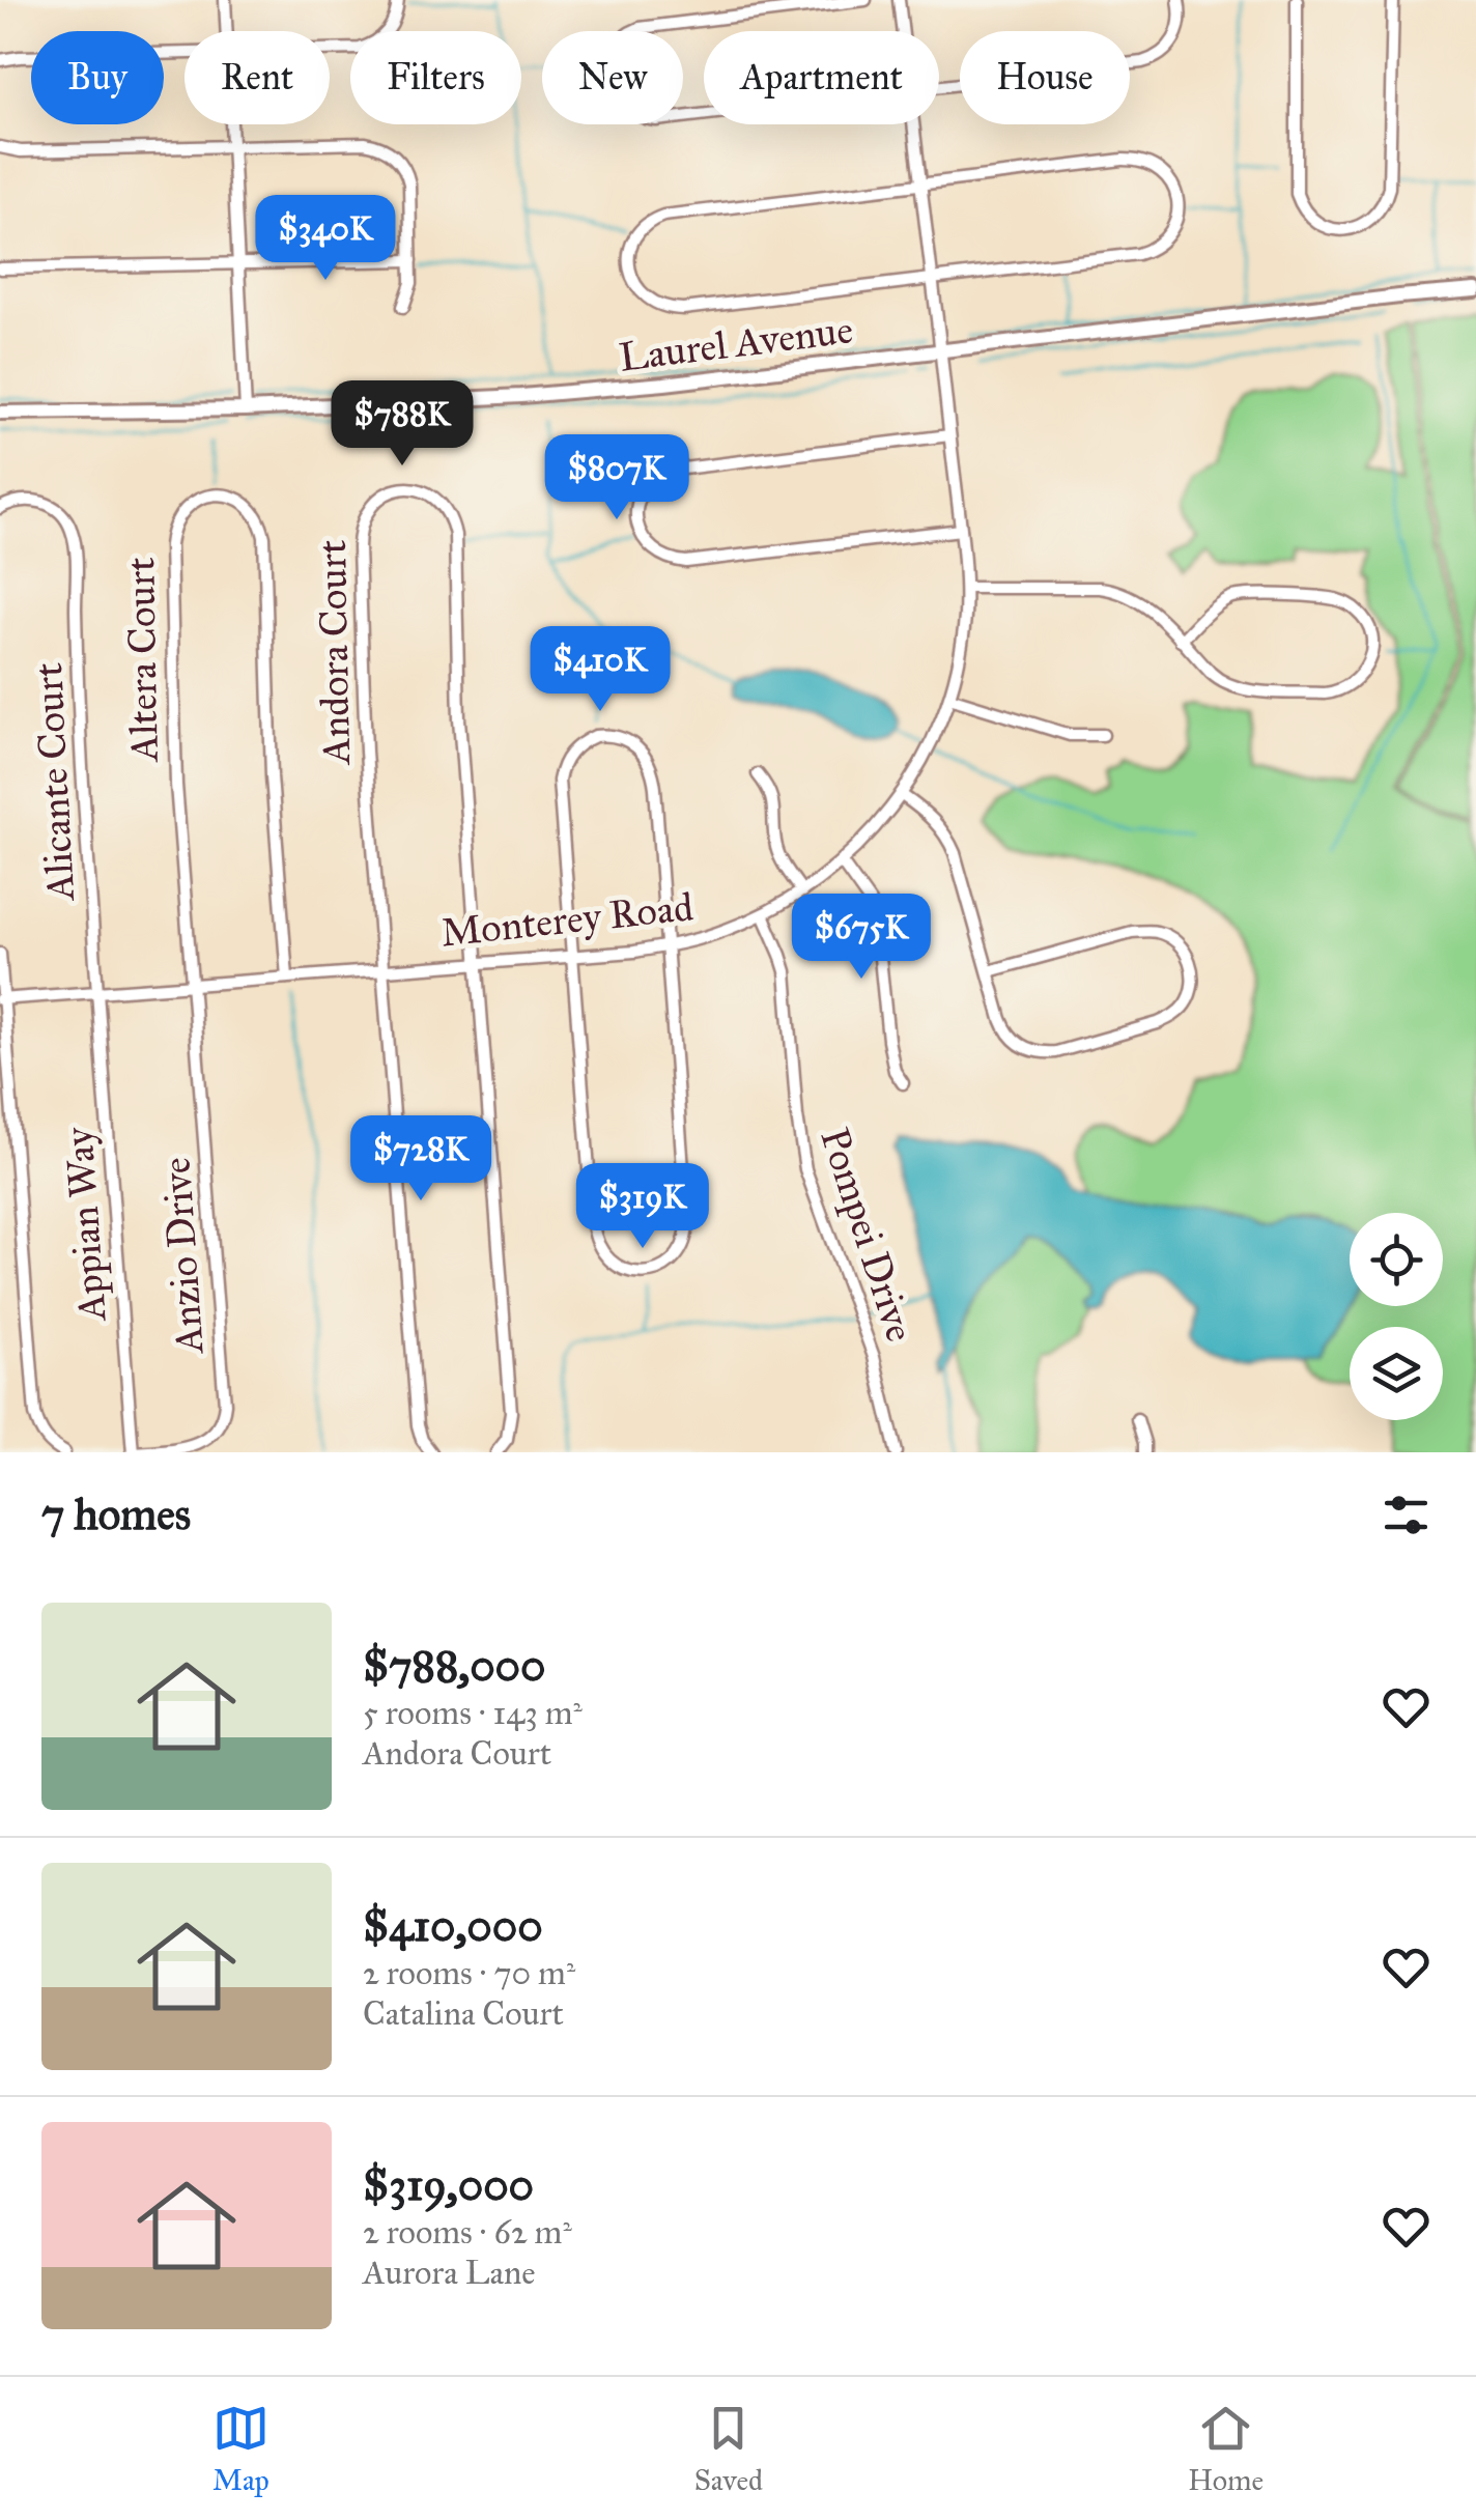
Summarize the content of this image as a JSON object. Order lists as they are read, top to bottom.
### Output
{
  "streets": {
    "main road": ["Laurel Avenue"],
    "street": [
      "Andora Court",
      "Altera Court",
      "Alicante Court",
      "Monterey Road",
      "Appian Way",
      "Pompei Drive",
      "Anzio Drive"
    ]
  },
  "crossings": [
    ["Laurel Avenue", "Monterey Road"],
    ["Andora Court", "Monterey Road"],
    ["Altera Court", "Monterey Road"],
    ["Altera Court", "Anzio Drive"],
    ["Alicante Court", "Monterey Road"],
    ["Alicante Court", "Appian Way"],
    ["Monterey Road", "Appian Way"],
    ["Monterey Road", "Pompei Drive"],
    ["Monterey Road", "Anzio Drive"],
    ["Appian Way", "Anzio Drive"]
  ],
  "page": {
    "chip": [
      "Buy",
      "Rent",
      "Filters",
      "New",
      "Apartment",
      "House"
    ],
    "price": [
      "$340K",
      "$788K",
      "$807K",
      "$410K",
      "$675K",
      "$728K",
      "$319K"
    ],
    "heading": "7 homes",
    "list": [
      {
        "name": "$788,000",
        "note": "5 rooms · 143 m² · Andora Court"
      },
      {
        "name": "$410,000",
        "note": "2 rooms · 70 m² · Catalina Court"
      },
      {
        "name": "$319,000",
        "note": "2 rooms · 62 m² · Aurora Lane"
      }
    ],
    "tabs": ["Map", "Saved", "Home"]
  }
}
